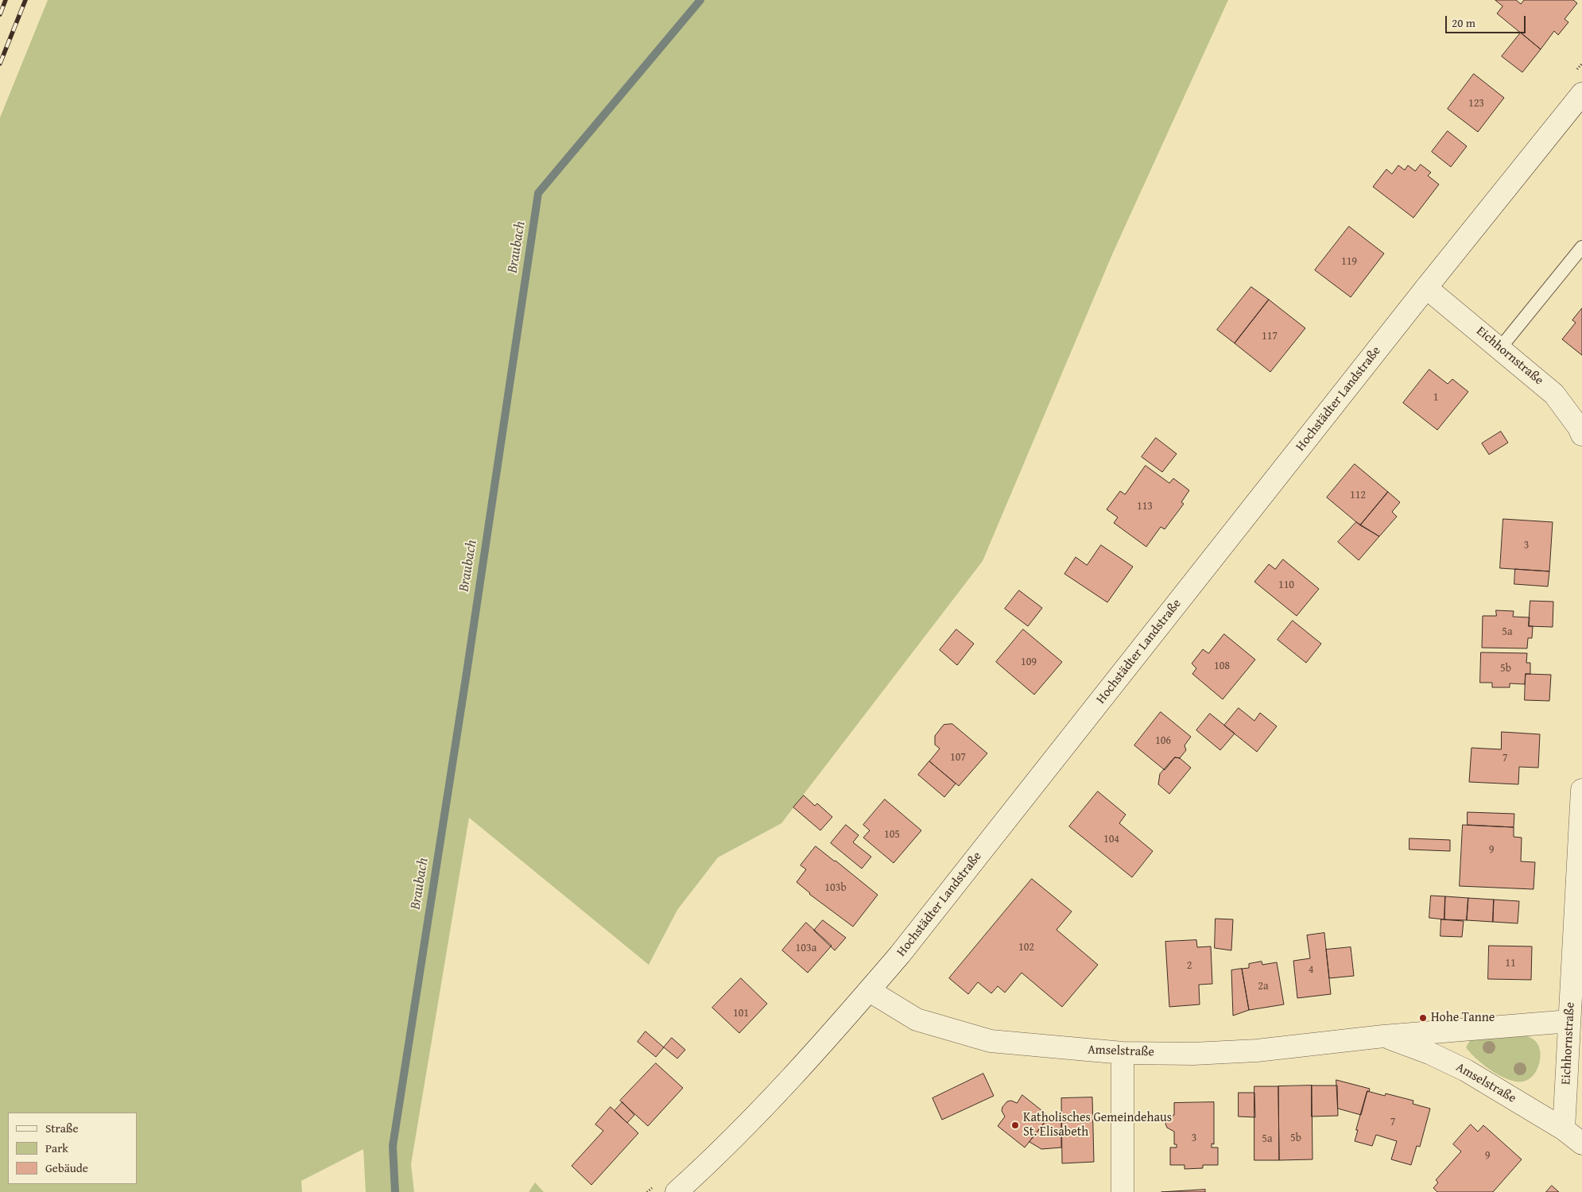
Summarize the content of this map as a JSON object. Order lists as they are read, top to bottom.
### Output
{
  "streets": {
    "street": ["Eichhornstraße", "Hochstädter Landstraße", "Amselstraße"]
  },
  "crossings": [
    ["Eichhornstraße", "Hochstädter Landstraße"],
    ["Eichhornstraße", "Amselstraße"],
    ["Hochstädter Landstraße", "Amselstraße"]
  ],
  "water": ["Braubach"],
  "places": ["Hohe Tanne", "Katholisches Gemeindehaus St. Elisabeth"],
  "house_numbers": [
    "123",
    "119",
    "117",
    "1",
    "112",
    "113",
    "3",
    "110",
    "5a",
    "109",
    "108",
    "5b",
    "106",
    "107",
    "7",
    "105",
    "104",
    "9",
    "103b",
    "102",
    "103a",
    "11",
    "2",
    "4",
    "2a",
    "101",
    "7",
    "3",
    "5b",
    "5a",
    "9"
  ],
  "legend": ["Straße", "Park", "Gebäude"],
  "scale_bar": "20 m"
}
